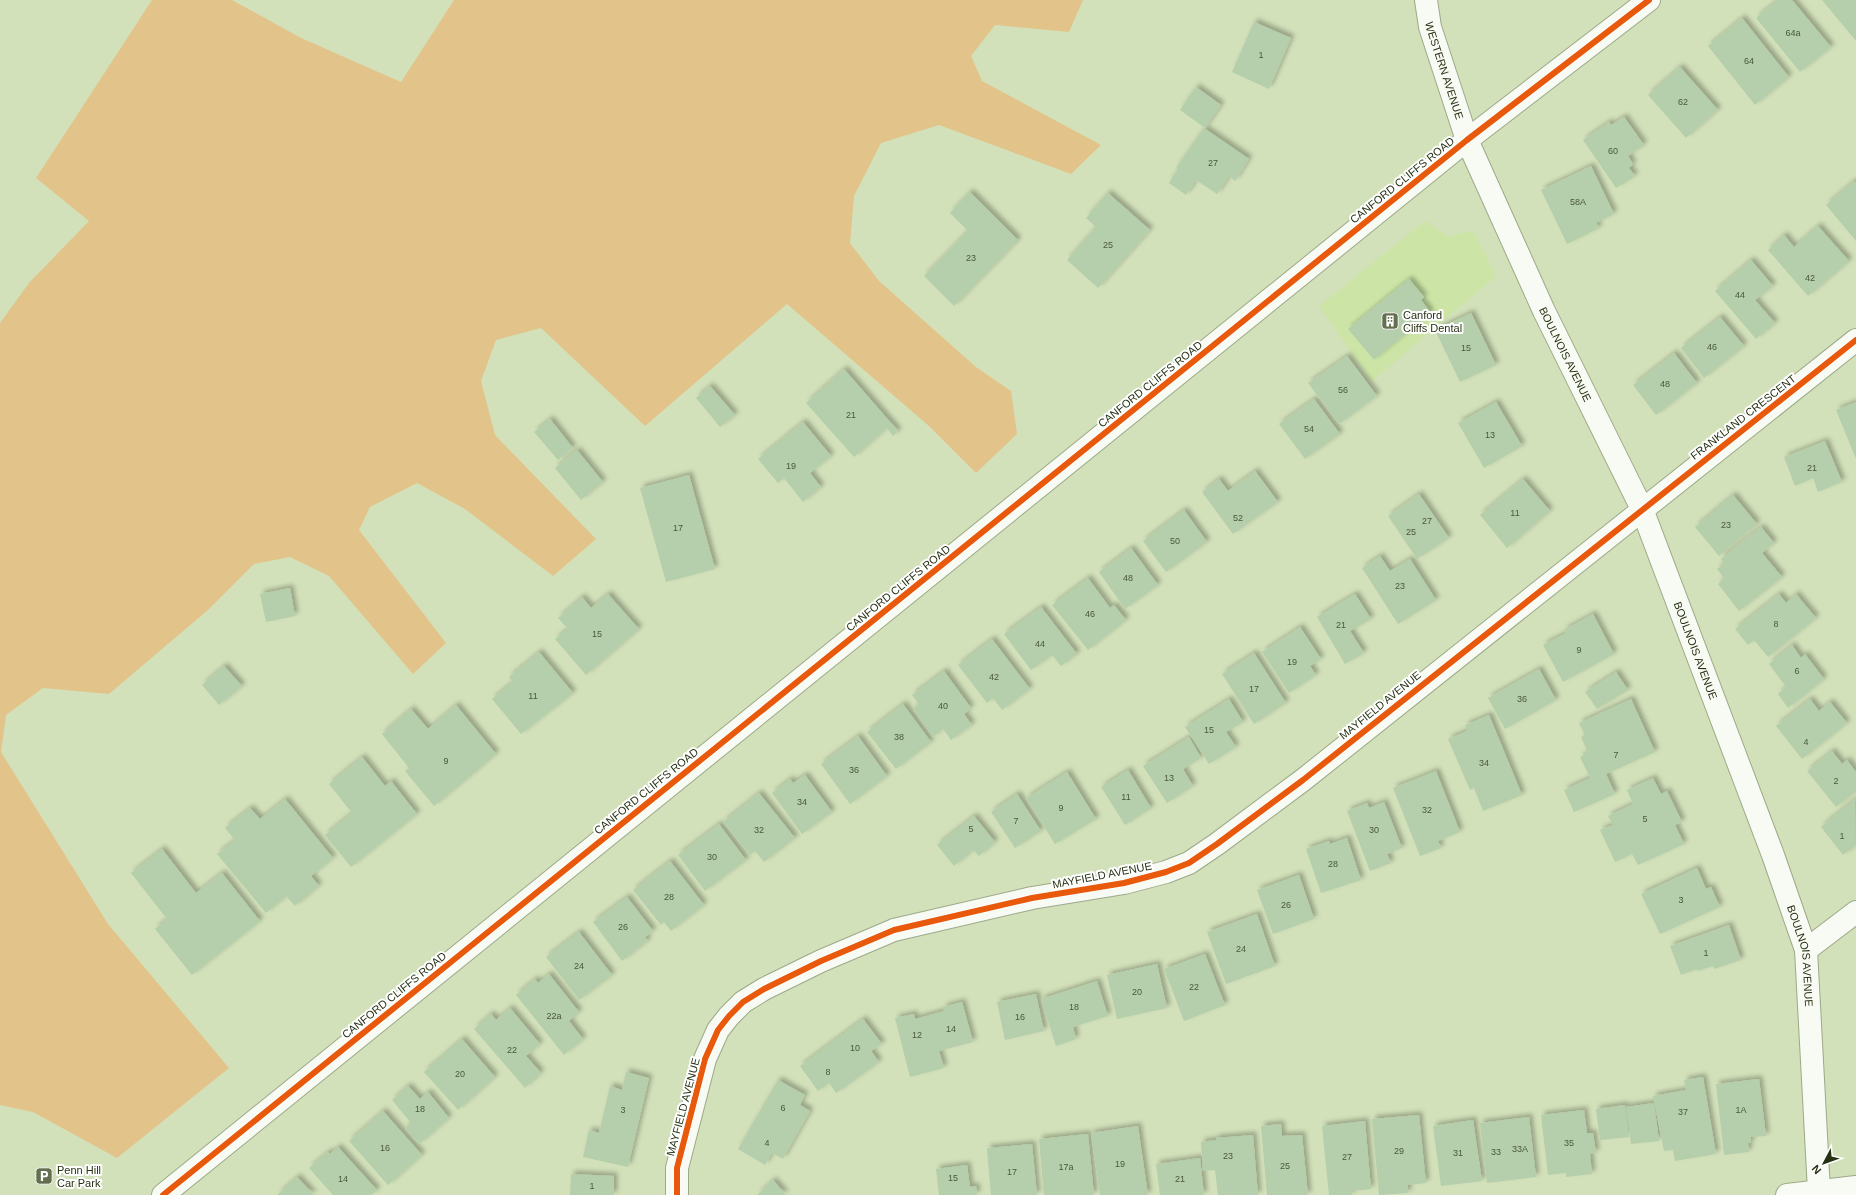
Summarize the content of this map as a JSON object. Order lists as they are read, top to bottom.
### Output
{
  "streets": {
    "street": [
      "WESTERN AVENUE",
      "CANFORD CLIFFS ROAD",
      "BOULNOIS AVENUE",
      "FRANKLAND CRESCENT",
      "MAYFIELD AVENUE"
    ]
  },
  "crossings": [
    ["WESTERN AVENUE", "CANFORD CLIFFS ROAD"],
    ["WESTERN AVENUE", "BOULNOIS AVENUE"],
    ["CANFORD CLIFFS ROAD", "BOULNOIS AVENUE"],
    ["BOULNOIS AVENUE", "FRANKLAND CRESCENT"],
    ["BOULNOIS AVENUE", "MAYFIELD AVENUE"],
    ["FRANKLAND CRESCENT", "MAYFIELD AVENUE"]
  ],
  "places": {
    "building": ["Canford Cliffs Dental"],
    "parking": ["Penn Hill Car Park"]
  },
  "house_numbers": [
    "64a",
    "1",
    "64",
    "62",
    "60",
    "27",
    "58A",
    "25",
    "23",
    "42",
    "44",
    "46",
    "15",
    "48",
    "56",
    "21",
    "54",
    "13",
    "19",
    "21",
    "11",
    "52",
    "27",
    "23",
    "17",
    "25",
    "50",
    "48",
    "23",
    "46",
    "8",
    "21",
    "15",
    "44",
    "9",
    "19",
    "6",
    "42",
    "17",
    "11",
    "36",
    "40",
    "15",
    "38",
    "4",
    "7",
    "9",
    "34",
    "36",
    "13",
    "2",
    "11",
    "34",
    "9",
    "32",
    "5",
    "7",
    "5",
    "32",
    "30",
    "1",
    "30",
    "28",
    "28",
    "3",
    "26",
    "26",
    "24",
    "1",
    "24",
    "22",
    "20",
    "18",
    "22a",
    "16",
    "14",
    "12",
    "10",
    "22",
    "8",
    "20",
    "6",
    "18",
    "3",
    "1A",
    "37",
    "4",
    "35",
    "16",
    "33A",
    "29",
    "33",
    "31",
    "23",
    "27",
    "19",
    "25",
    "17a",
    "17",
    "15",
    "14",
    "21",
    "1"
  ],
  "north": "bottom left"
}
